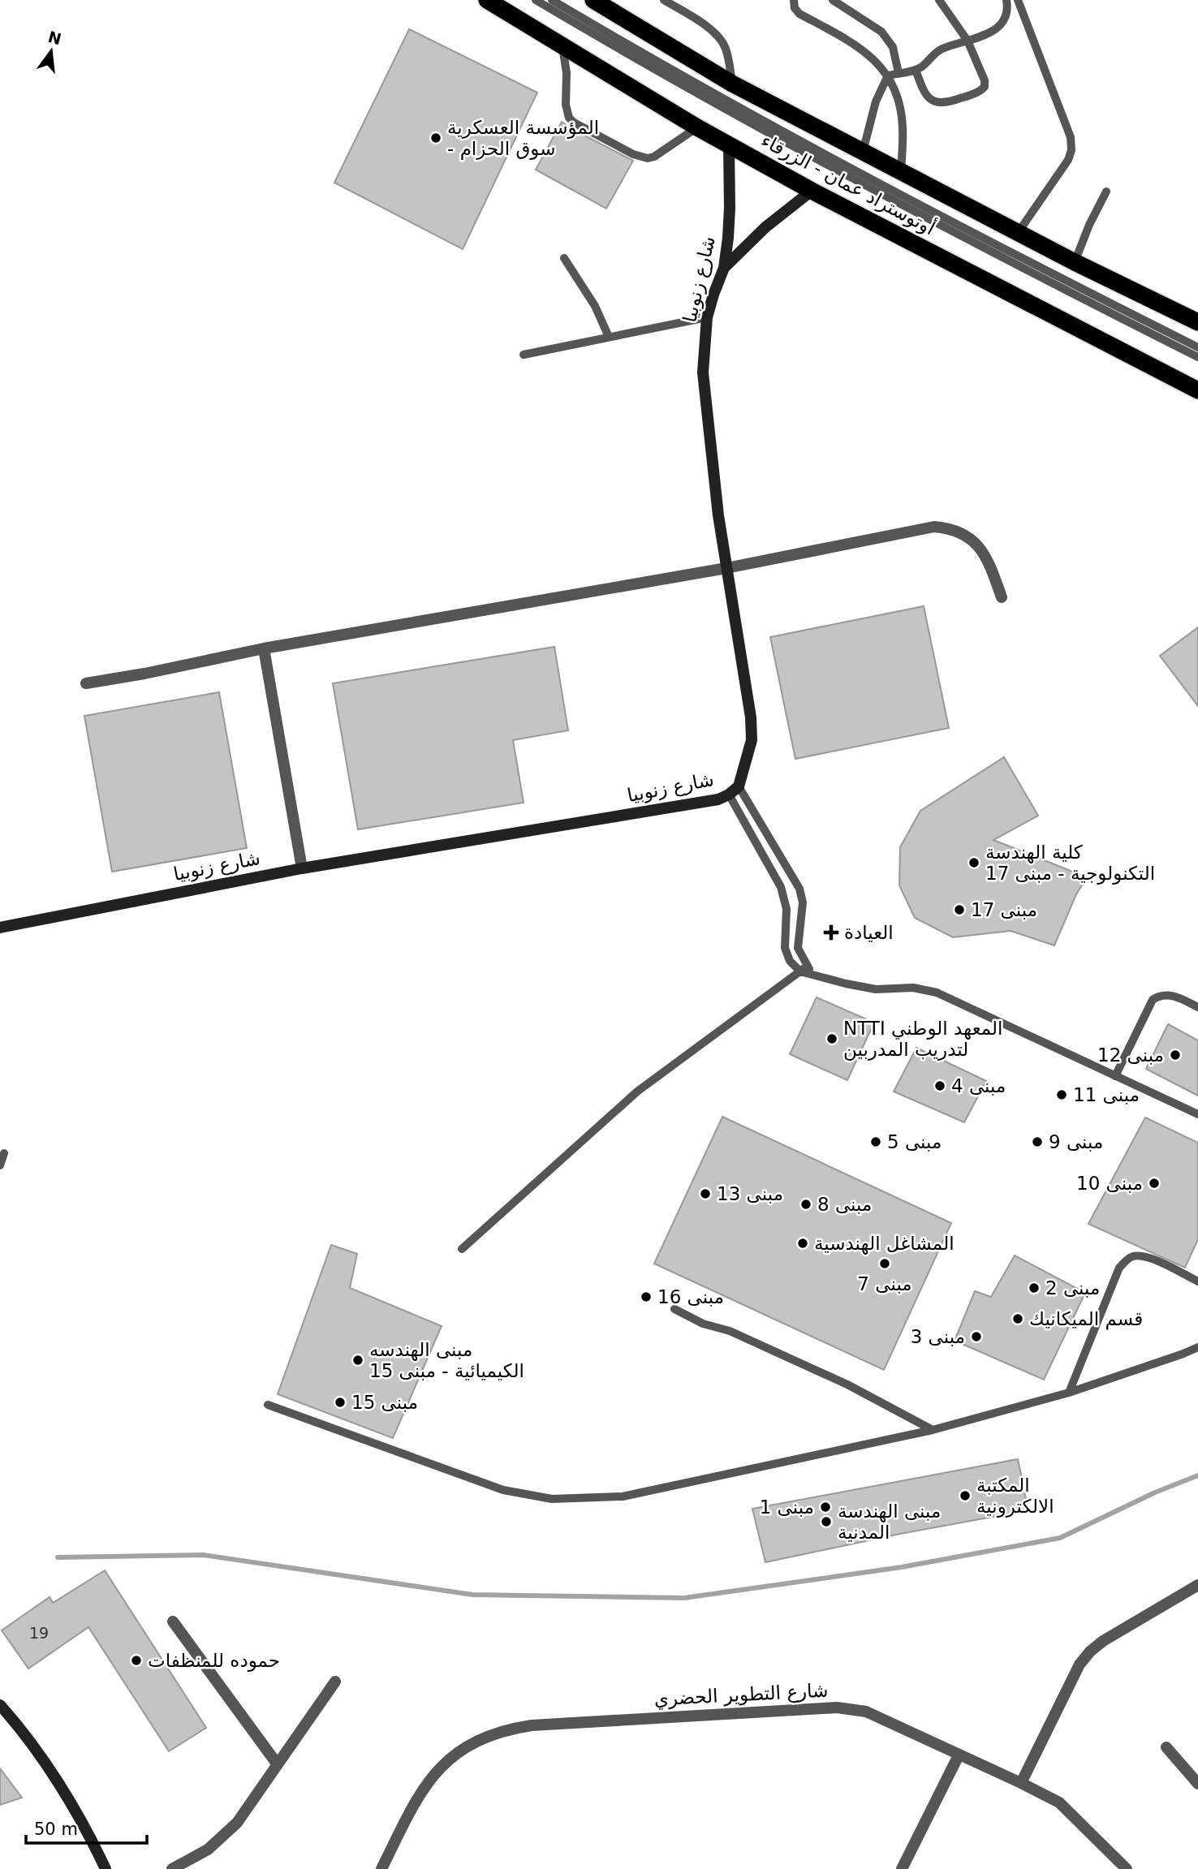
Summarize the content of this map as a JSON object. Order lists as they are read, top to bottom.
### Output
{
  "streets": {
    "highway": ["أوتوستراد عمان - الزرقاء"],
    "street": ["شارع زنوبيا", "شارع التطوير الحضري"]
  },
  "crossings": [
    ["أوتوستراد عمان - الزرقاء", "شارع زنوبيا"]
  ],
  "places": {
    "other": [
      "المؤسسة العسكرية - سوق الحزام",
      "كلية الهندسة التكنولوجية - مبنى 17",
      "مبنى 17",
      "NTTI المعهد الوطني لتدريب المدربين",
      "مبنى 12",
      "مبنى 4",
      "مبنى 11",
      "مبنى 5",
      "مبنى 9",
      "مبنى 10",
      "مبنى 13",
      "مبنى 8",
      "المشاغل الهندسية",
      "مبنى 7",
      "مبنى 2",
      "مبنى 16",
      "قسم الميكانيك",
      "مبنى 3",
      "مبنى الهندسه الكيميائية - مبنى 15",
      "مبنى 15",
      "المكتبة الالكترونية",
      "مبنى 1",
      "مبنى الهندسة المدنية",
      "حموده للمنظفات"
    ],
    "health": ["العيادة"]
  },
  "house_numbers": ["19"],
  "scale_bar": "50 m",
  "north": "top"
}
